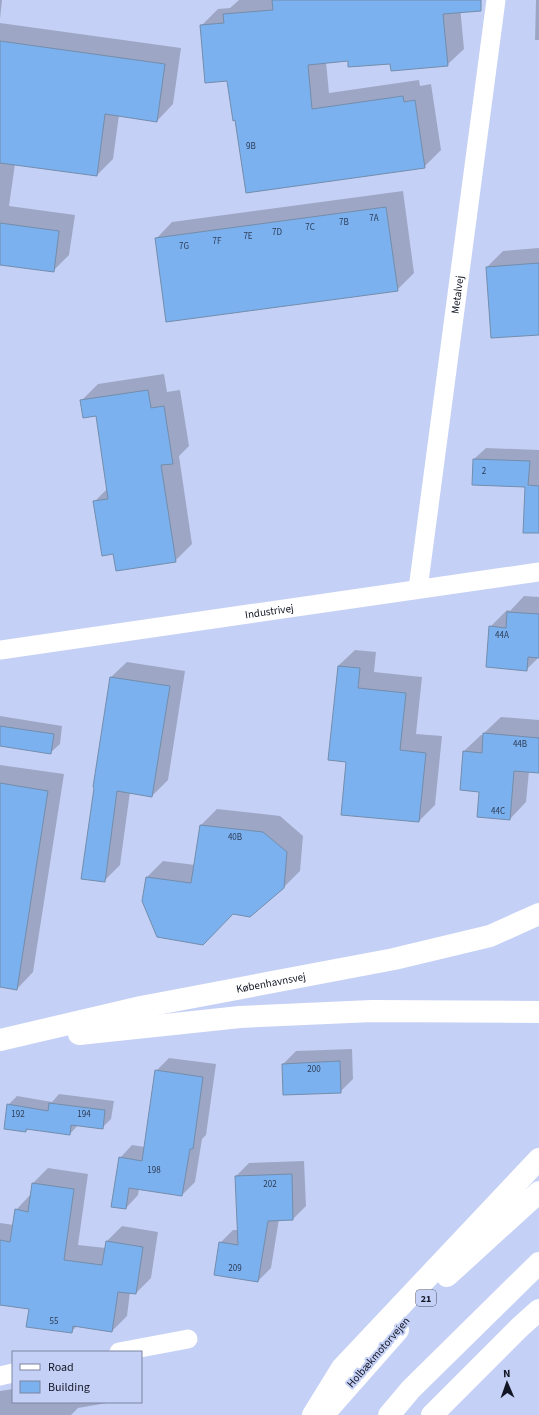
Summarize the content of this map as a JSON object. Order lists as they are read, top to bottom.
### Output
{
  "streets": {
    "main road": ["Københavnsvej", "21", "Holbækmotorvejen"],
    "street": ["Metalvej", "Industrivej"]
  },
  "crossings": [
    ["Metalvej", "Industrivej"]
  ],
  "house_numbers": [
    "9B",
    "7A",
    "7B",
    "7C",
    "7D",
    "7E",
    "7F",
    "7G",
    "2",
    "44A",
    "44B",
    "44C",
    "40B",
    "200",
    "192",
    "194",
    "198",
    "202",
    "209",
    "55"
  ],
  "legend": ["Road", "Building"],
  "north": "top"
}
